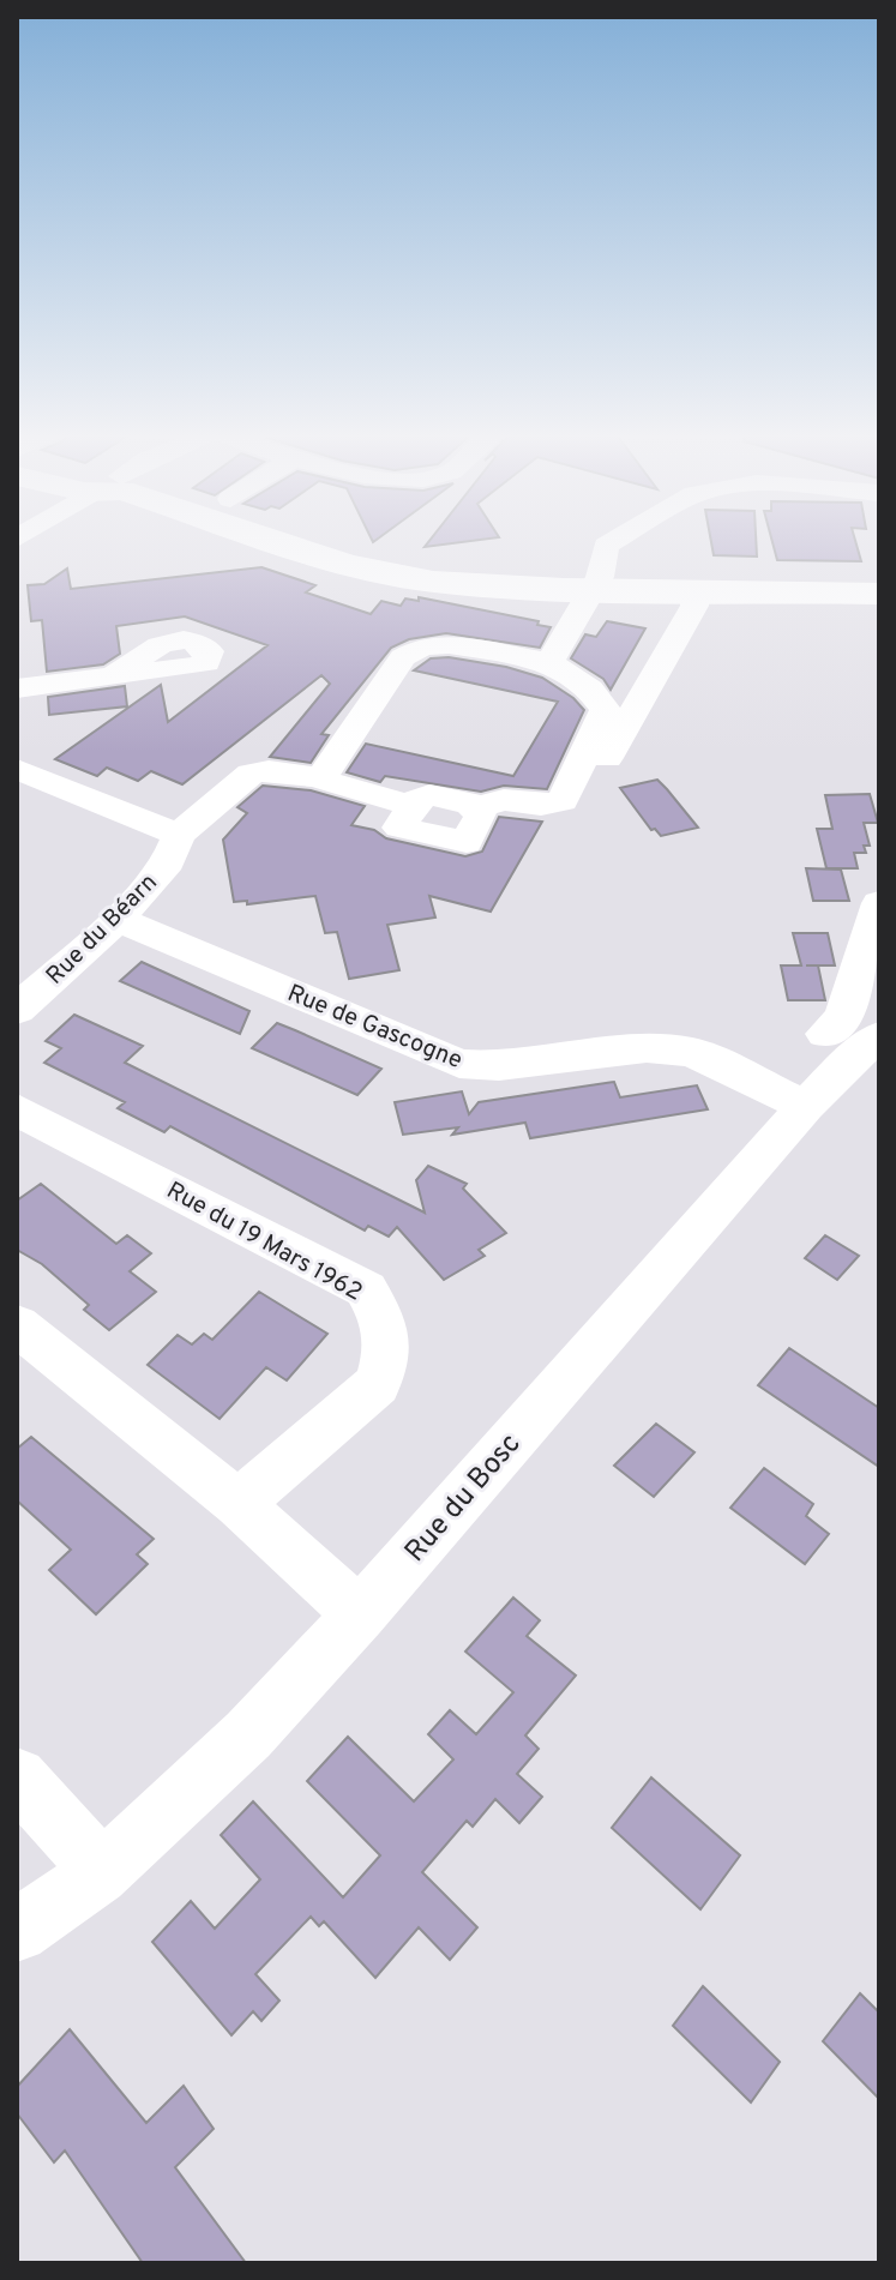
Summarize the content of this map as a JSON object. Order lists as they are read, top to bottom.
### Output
{
  "streets": {
    "street": [
      "Rue du Béarn",
      "Rue de Gascogne",
      "Rue du 19 Mars 1962",
      "Rue du Bosc"
    ]
  },
  "crossings": [
    ["Rue du Béarn", "Rue de Gascogne"],
    ["Rue de Gascogne", "Rue du Bosc"]
  ]
}
